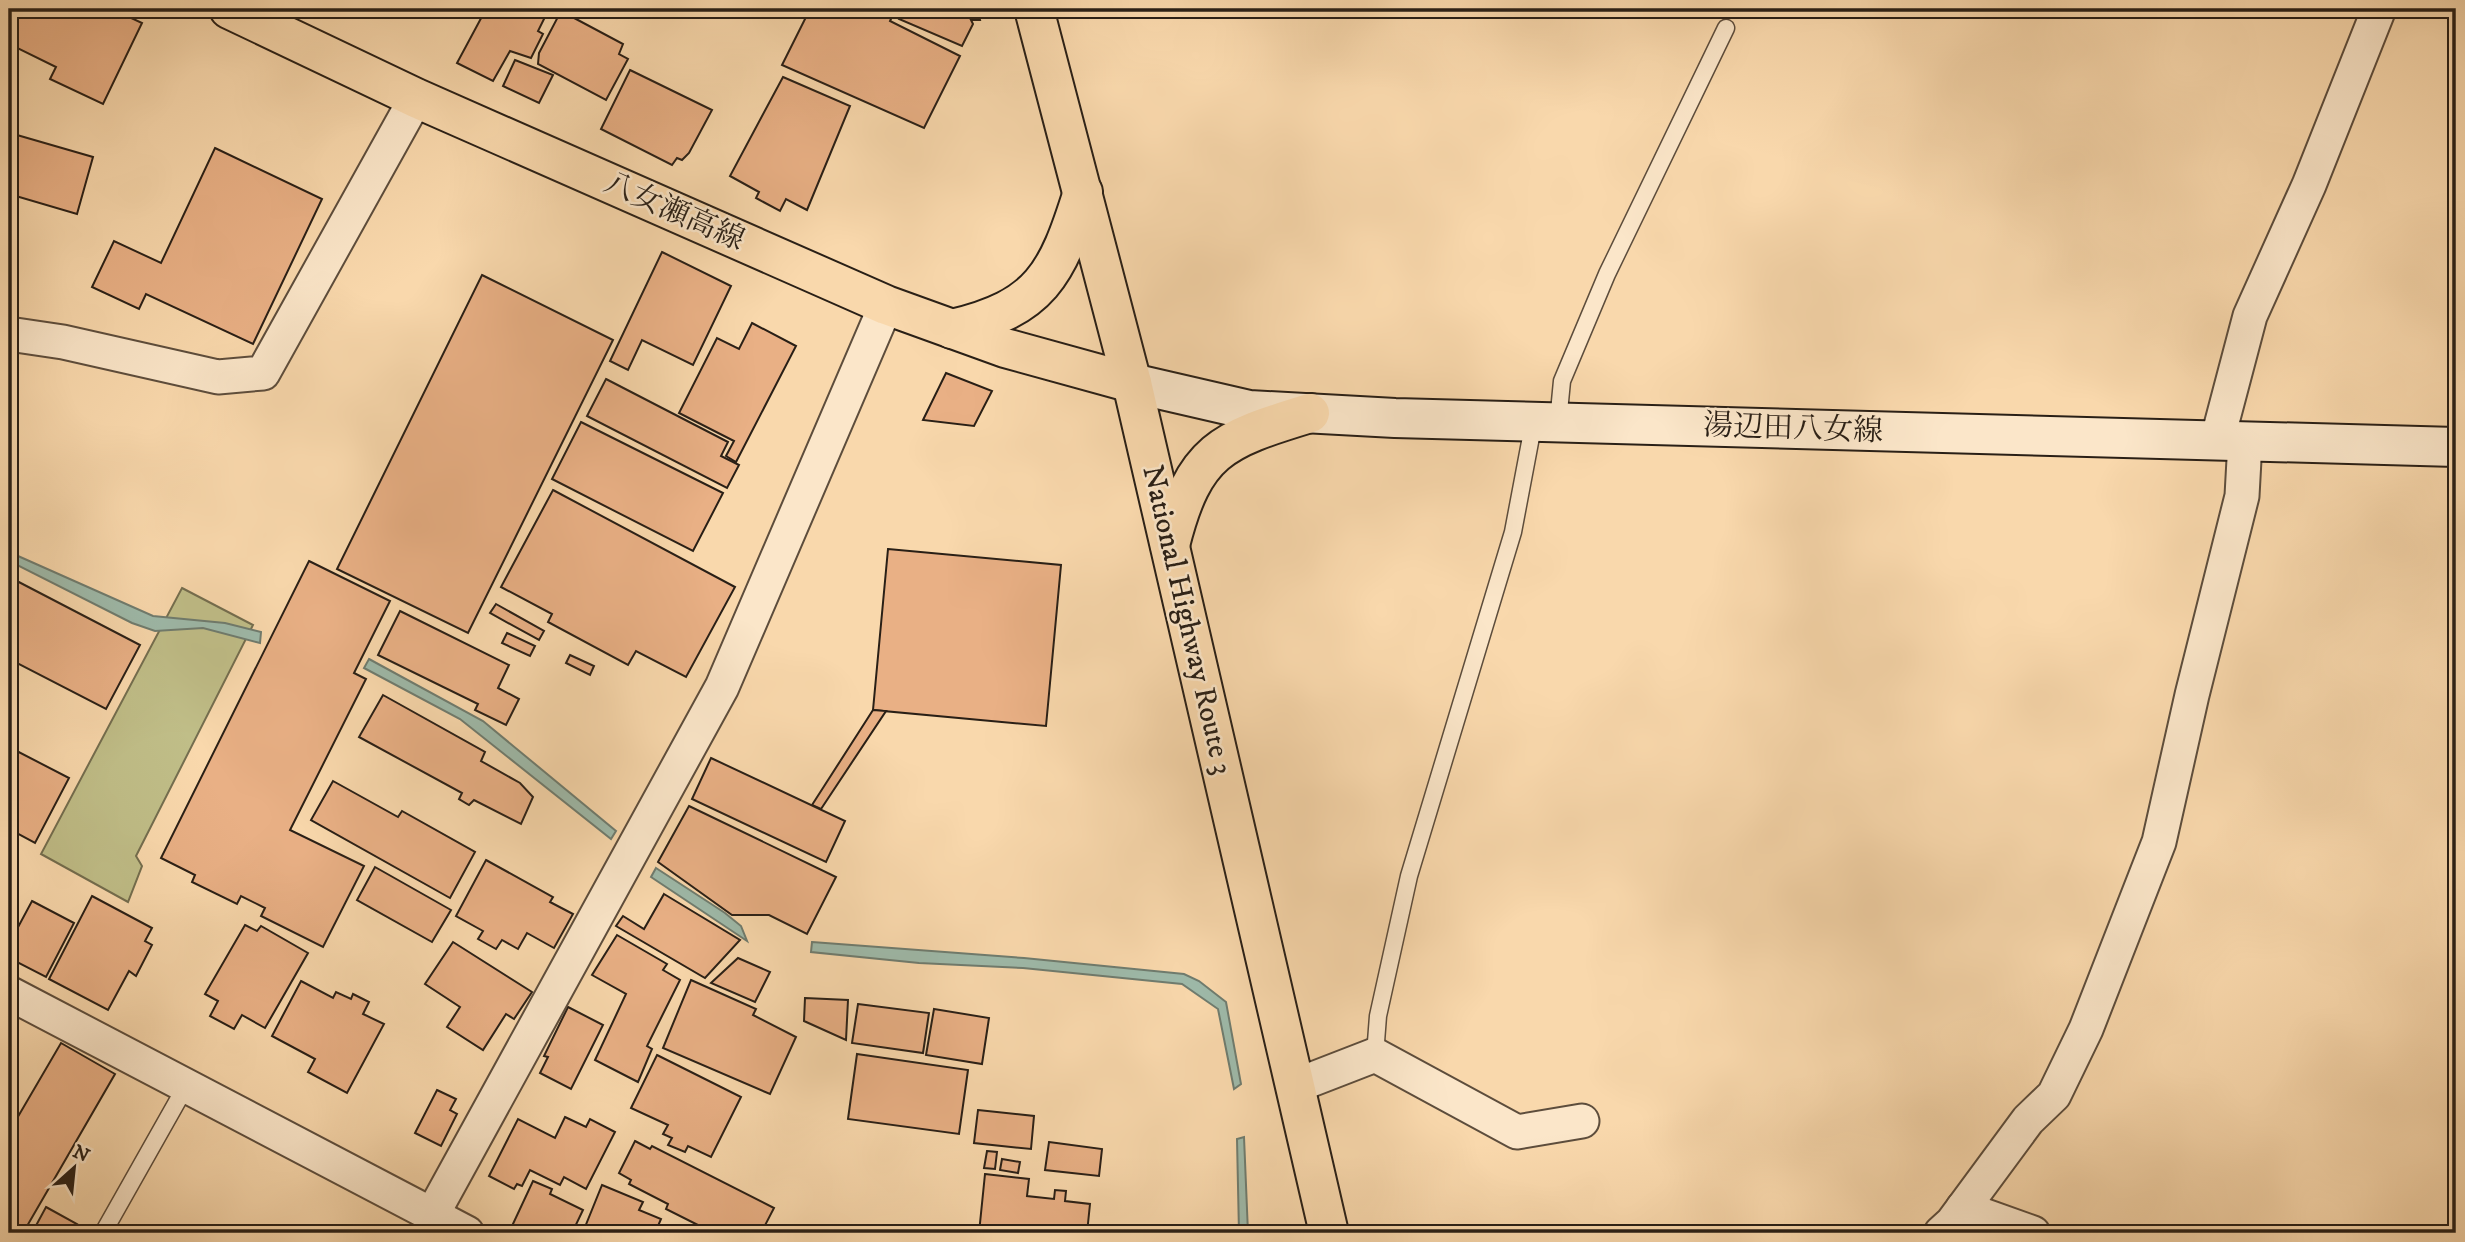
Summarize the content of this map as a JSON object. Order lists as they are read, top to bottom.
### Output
{
  "streets": {
    "main road": ["八女瀬高線", "湯辺田八女線", "National Highway Route 3"]
  },
  "crossings": [
    ["八女瀬高線", "湯辺田八女線"],
    ["八女瀬高線", "National Highway Route 3"],
    ["湯辺田八女線", "National Highway Route 3"]
  ],
  "north": "top right"
}
